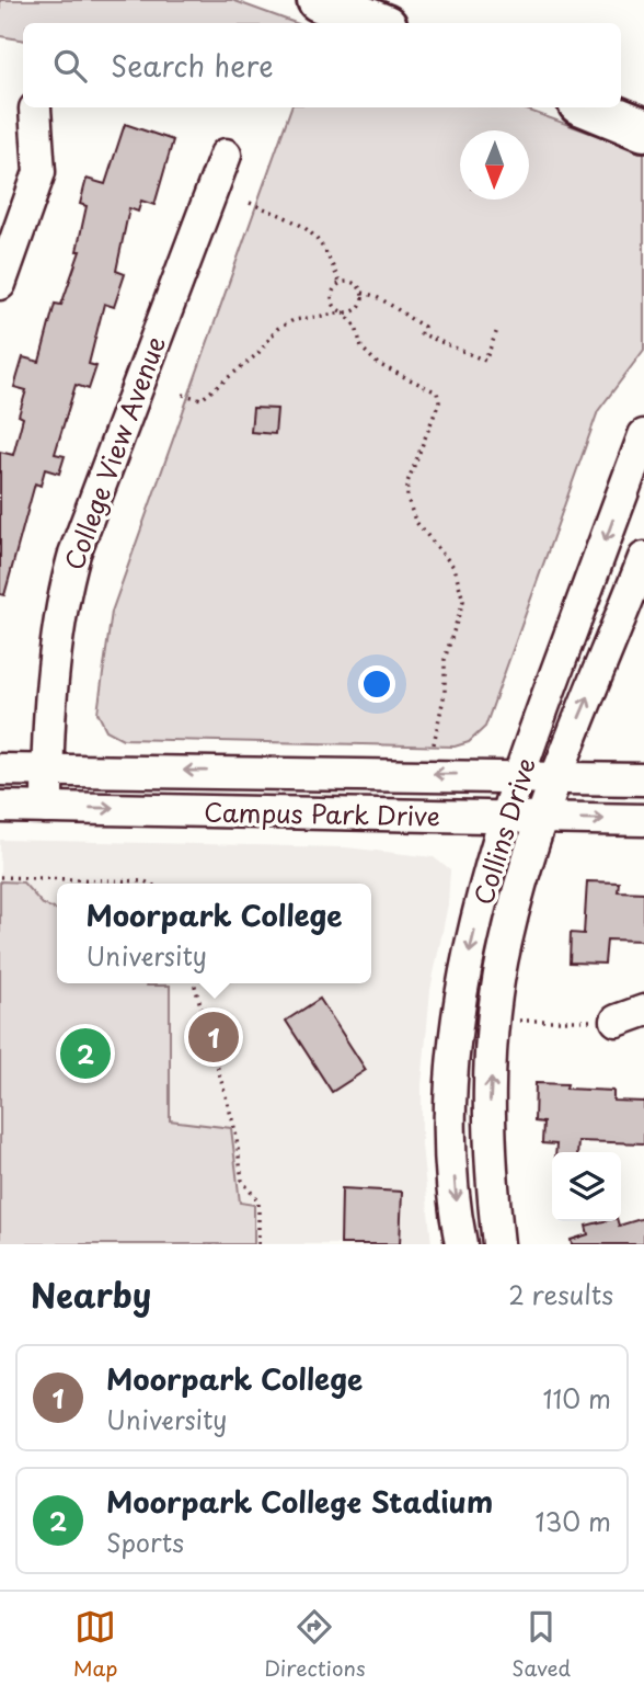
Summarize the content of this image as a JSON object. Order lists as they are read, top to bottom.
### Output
{
  "streets": {
    "street": ["College View Avenue", "Campus Park Drive", "Collins Drive"]
  },
  "crossings": [
    ["College View Avenue", "Campus Park Drive"],
    ["Campus Park Drive", "Collins Drive"]
  ],
  "north": "bottom",
  "page": {
    "search": "Search here",
    "popup": ["Moorpark College", "University"],
    "pins": ["1", "2"],
    "heading": ["Nearby", "2 results"],
    "list": [
      {
        "mark": "1",
        "name": "Moorpark College",
        "note": "University",
        "value": "110 m"
      },
      {
        "mark": "2",
        "name": "Moorpark College Stadium",
        "note": "Sports",
        "value": "130 m"
      }
    ],
    "nav": ["Map", "Directions", "Saved"]
  }
}
